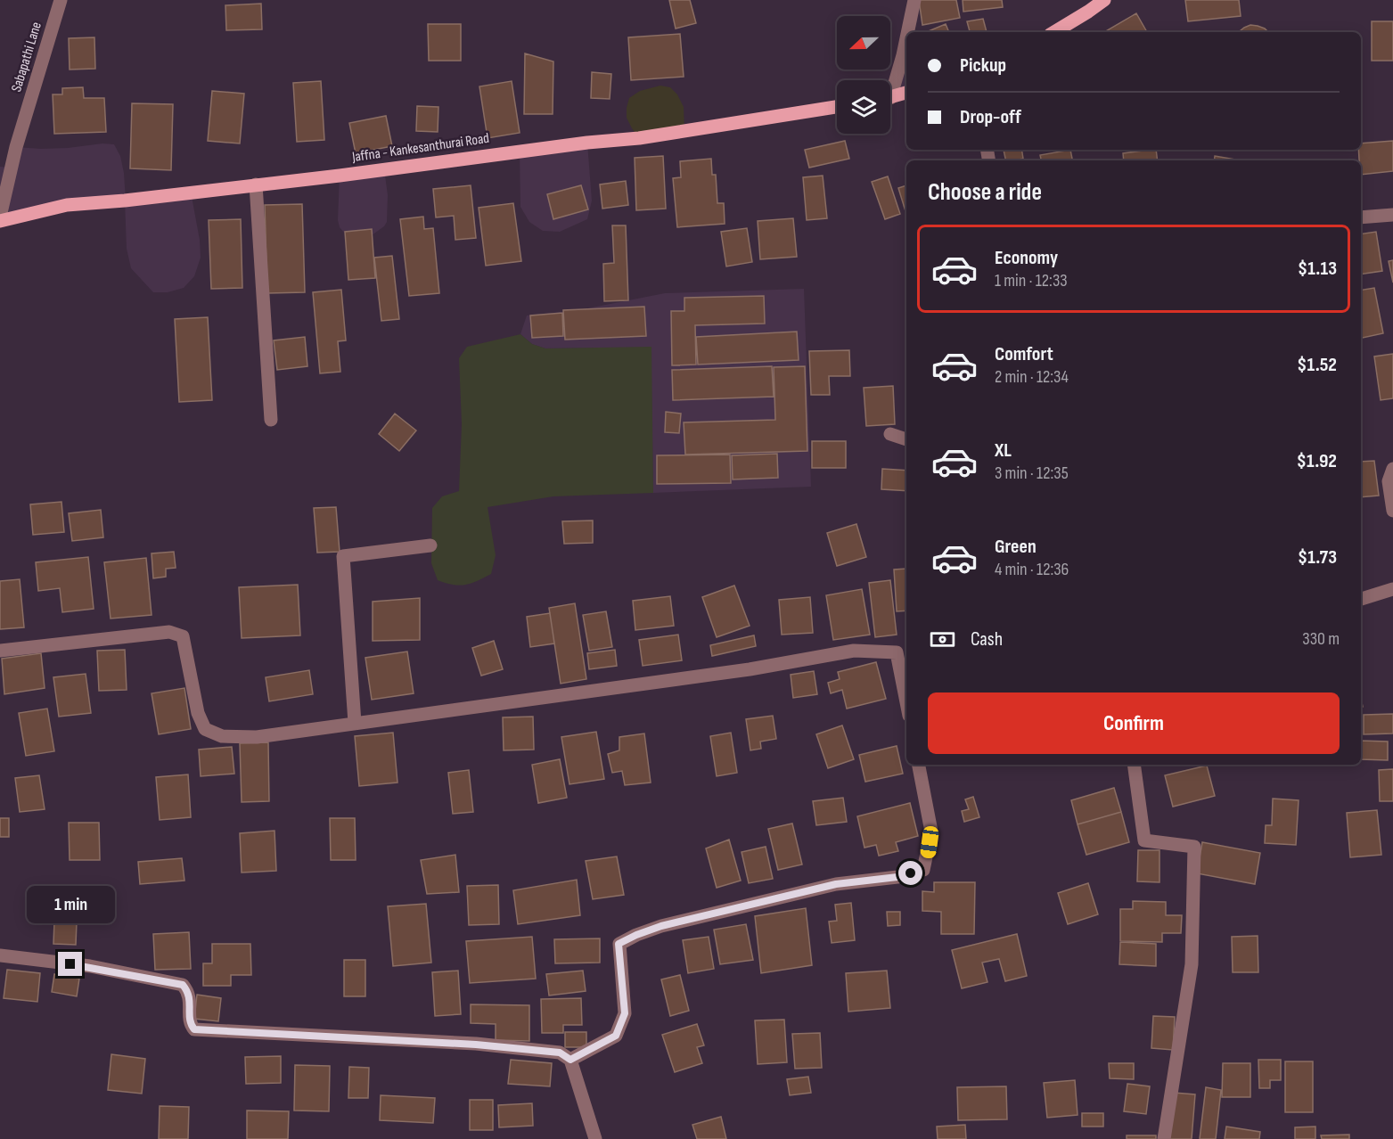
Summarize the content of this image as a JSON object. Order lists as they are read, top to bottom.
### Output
{
  "streets": {
    "main road": ["Jaffna - Kankesanthurai Road"],
    "street": ["Sabapathi Lane"]
  },
  "north": "left",
  "page": {
    "banner": ["Pickup", "Drop-off"],
    "heading": "Choose a ride",
    "list": [
      {
        "name": "Economy",
        "note": "1 min · 12:33",
        "value": "$1.13"
      },
      {
        "name": "Comfort",
        "note": "2 min · 12:34",
        "value": "$1.52"
      },
      {
        "name": "XL",
        "note": "3 min · 12:35",
        "value": "$1.92"
      },
      {
        "name": "Green",
        "note": "4 min · 12:36",
        "value": "$1.73"
      }
    ],
    "pay": ["Cash", "330 m"],
    "buttons": "Confirm",
    "bubble": "1 min"
  }
}
